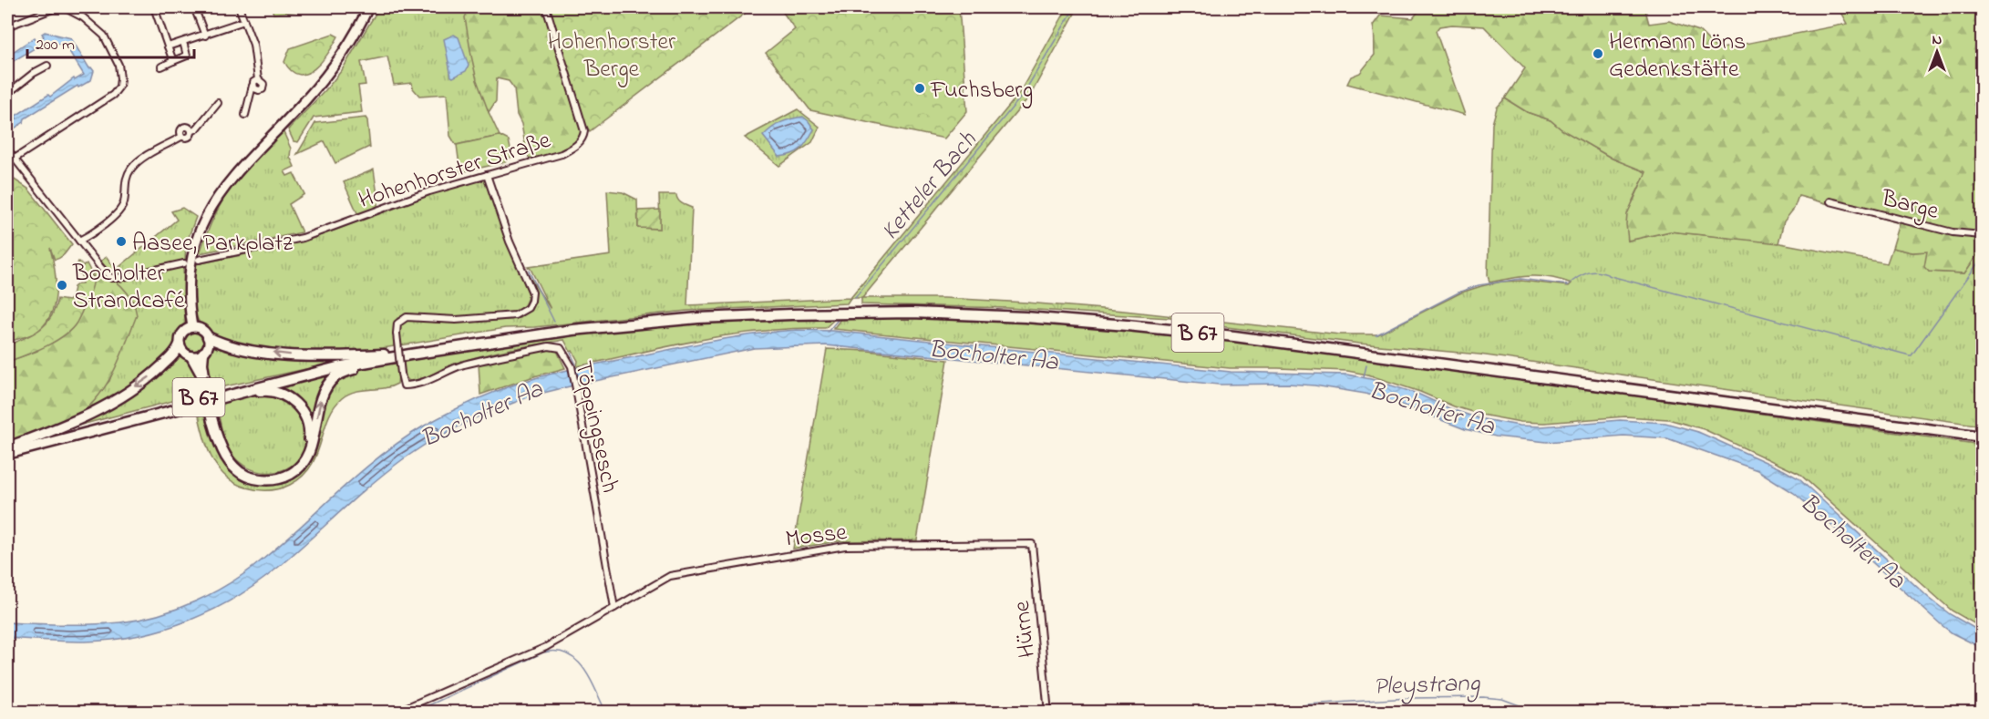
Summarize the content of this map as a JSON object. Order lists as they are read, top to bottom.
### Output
{
  "streets": {
    "highway": ["B 67"],
    "street": [
      "Hohenhorster Straße",
      "Barge",
      "Töppingsesch",
      "Mosse",
      "Hürne"
    ]
  },
  "crossings": [
    ["Hohenhorster Straße", "Töppingsesch"],
    ["Töppingsesch", "Mosse"],
    ["Mosse", "Hürne"]
  ],
  "water": ["Ketteler Bach", "Bocholter Aa", "Pleystrang"],
  "parks": ["Hohenhorster Berge"],
  "places": [
    "Hermann Löns Gedenkstätte",
    "Fuchsberg",
    "Aasee, Parkplatz",
    "Bocholter Strandcafé"
  ],
  "scale_bar": "200 m",
  "north": "top"
}
